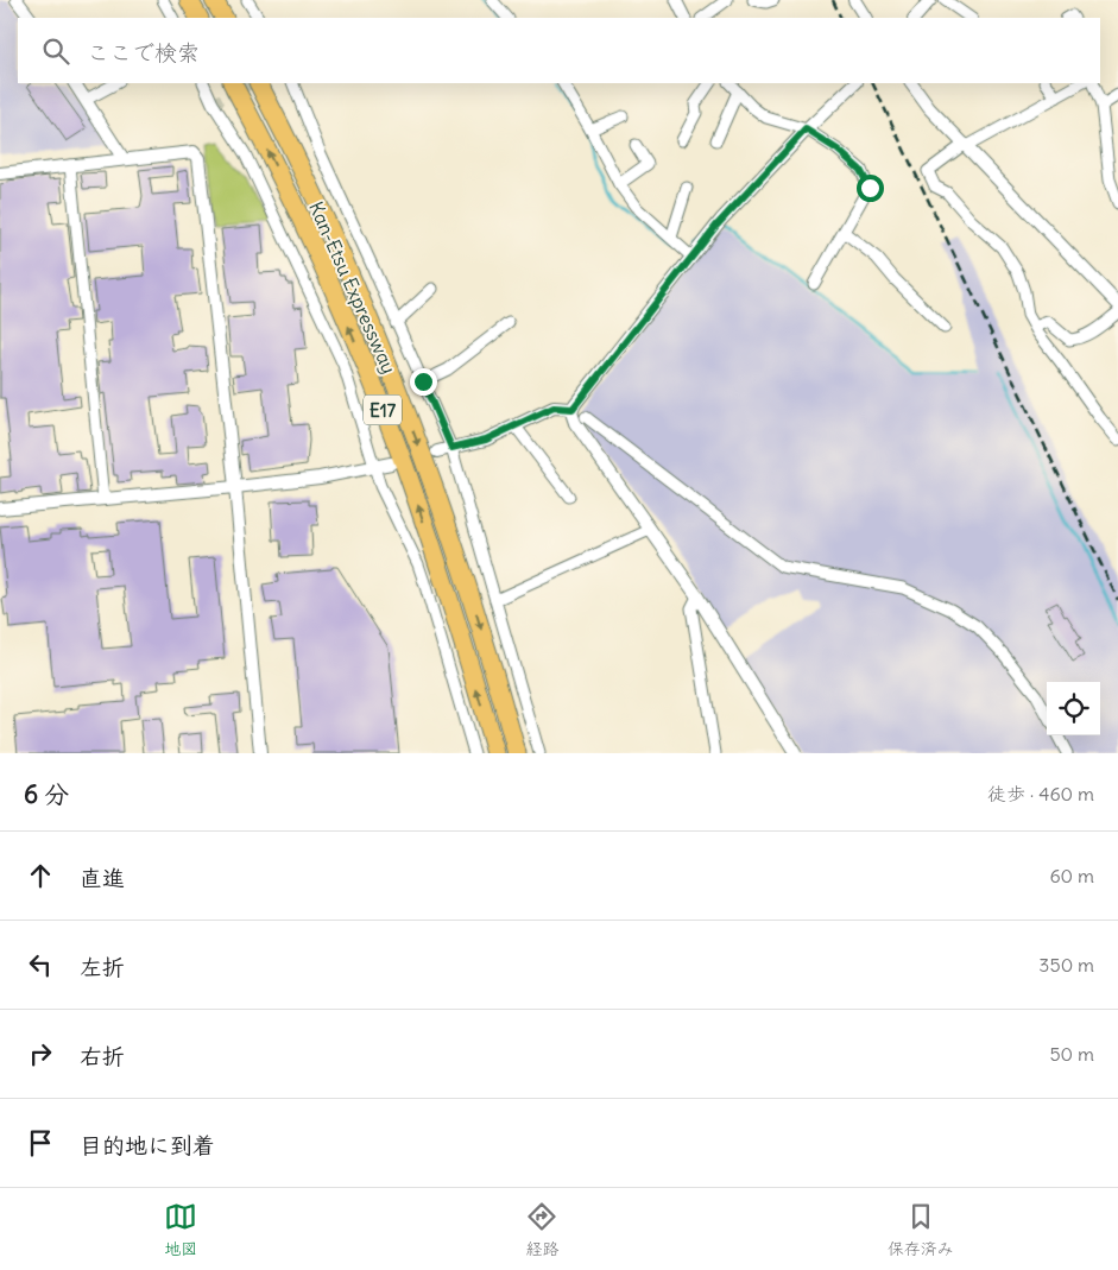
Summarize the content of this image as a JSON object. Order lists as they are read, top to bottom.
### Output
{
  "streets": {
    "highway": ["Kan-Etsu Expressway", "E17"]
  },
  "page": {
    "search": "ここで検索",
    "heading": ["6 分", "徒歩 · 460 m"],
    "list": [
      ["直進", "60 m"],
      ["左折", "350 m"],
      ["右折", "50 m"],
      "目的地に到着"
    ],
    "nav": ["地図", "経路", "保存済み"]
  }
}
